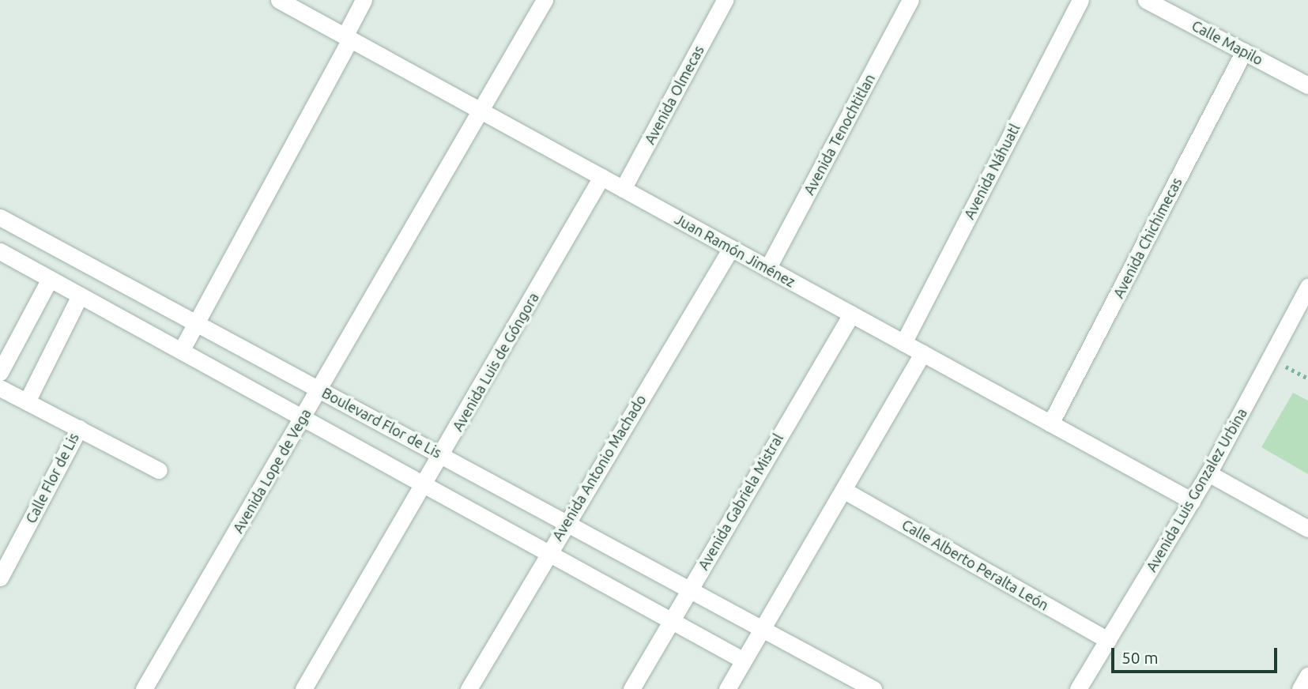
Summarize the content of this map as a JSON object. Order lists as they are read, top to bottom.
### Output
{
  "streets": {
    "street": [
      "Calle Mapilo",
      "Avenida Olmecas",
      "Avenida Tenochtitlan",
      "Avenida Náhuatl",
      "Avenida Chichimecas",
      "Juan Ramón Jiménez",
      "Avenida Luis de Góngora",
      "Boulevard Flor de Lis",
      "Avenida Antonio Machado",
      "Avenida Lope de Vega",
      "Calle Flor de Lis",
      "Avenida Luis Gonzalez Urbina",
      "Avenida Gabriela Mistral",
      "Calle Alberto Peralta León"
    ]
  },
  "crossings": [
    ["Calle Mapilo", "Avenida Chichimecas"],
    ["Avenida Olmecas", "Juan Ramón Jiménez"],
    ["Avenida Tenochtitlan", "Juan Ramón Jiménez"],
    ["Avenida Náhuatl", "Juan Ramón Jiménez"],
    ["Avenida Chichimecas", "Juan Ramón Jiménez"],
    ["Juan Ramón Jiménez", "Avenida Luis de Góngora"],
    ["Juan Ramón Jiménez", "Avenida Antonio Machado"],
    ["Juan Ramón Jiménez", "Avenida Lope de Vega"],
    ["Juan Ramón Jiménez", "Avenida Luis Gonzalez Urbina"],
    ["Juan Ramón Jiménez", "Avenida Gabriela Mistral"],
    ["Avenida Luis de Góngora", "Boulevard Flor de Lis"],
    ["Boulevard Flor de Lis", "Avenida Antonio Machado"],
    ["Boulevard Flor de Lis", "Avenida Lope de Vega"],
    ["Boulevard Flor de Lis", "Avenida Gabriela Mistral"],
    ["Avenida Luis Gonzalez Urbina", "Calle Alberto Peralta León"]
  ],
  "scale_bar": "50 m"
}
